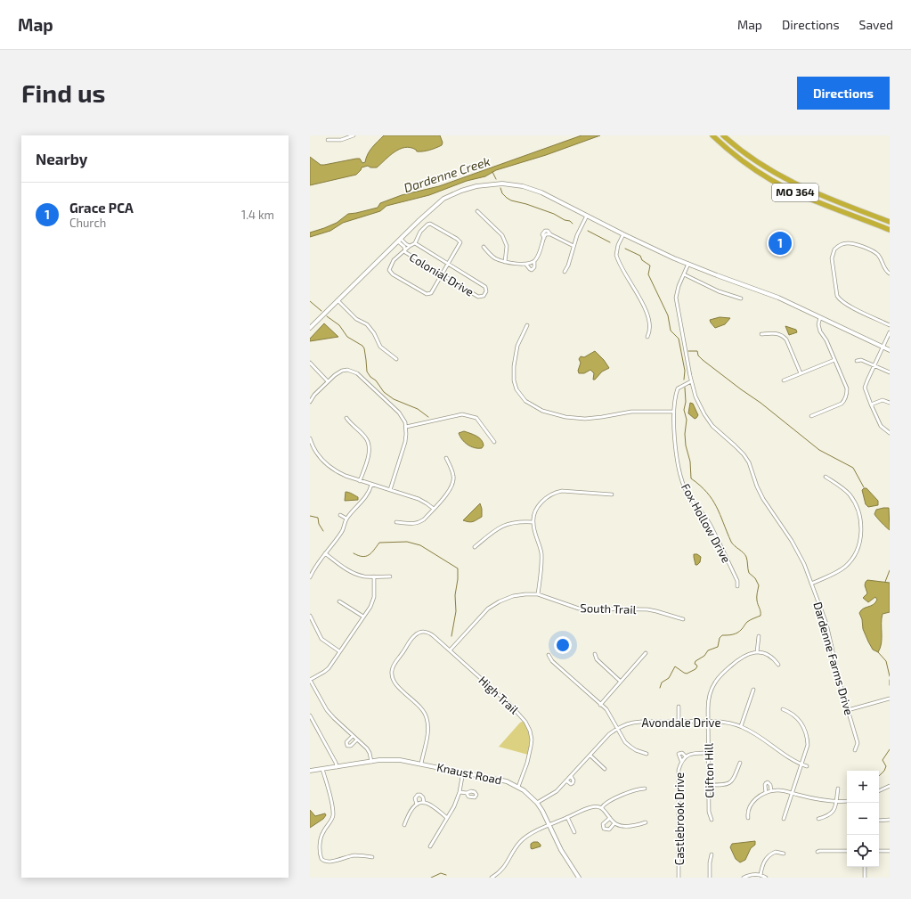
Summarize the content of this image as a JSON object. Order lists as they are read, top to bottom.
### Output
{
  "streets": {
    "highway": ["MO 364"],
    "main road": ["Knaust Road"],
    "street": [
      "Colonial Drive",
      "Fox Hollow Drive",
      "South Trail",
      "Dardenne Farms Drive",
      "High Trail",
      "Avondale Drive",
      "Clifton Hill",
      "Castlebrook Drive"
    ]
  },
  "crossings": [
    ["Fox Hollow Drive", "Dardenne Farms Drive"],
    ["South Trail", "High Trail"],
    ["High Trail", "Knaust Road"],
    ["Avondale Drive", "Clifton Hill"],
    ["Avondale Drive", "Knaust Road"],
    ["Clifton Hill", "Castlebrook Drive"]
  ],
  "water": ["Dardenne Creek"],
  "page": {
    "header": "Map",
    "nav": ["Map", "Directions", "Saved"],
    "buttons": "Directions",
    "title": "Find us",
    "heading": "Nearby",
    "list": [
      {
        "mark": "1",
        "name": "Grace PCA",
        "note": "Church",
        "value": "1.4 km"
      }
    ],
    "pins": "1",
    "map_buttons": ["+", "−"]
  }
}
